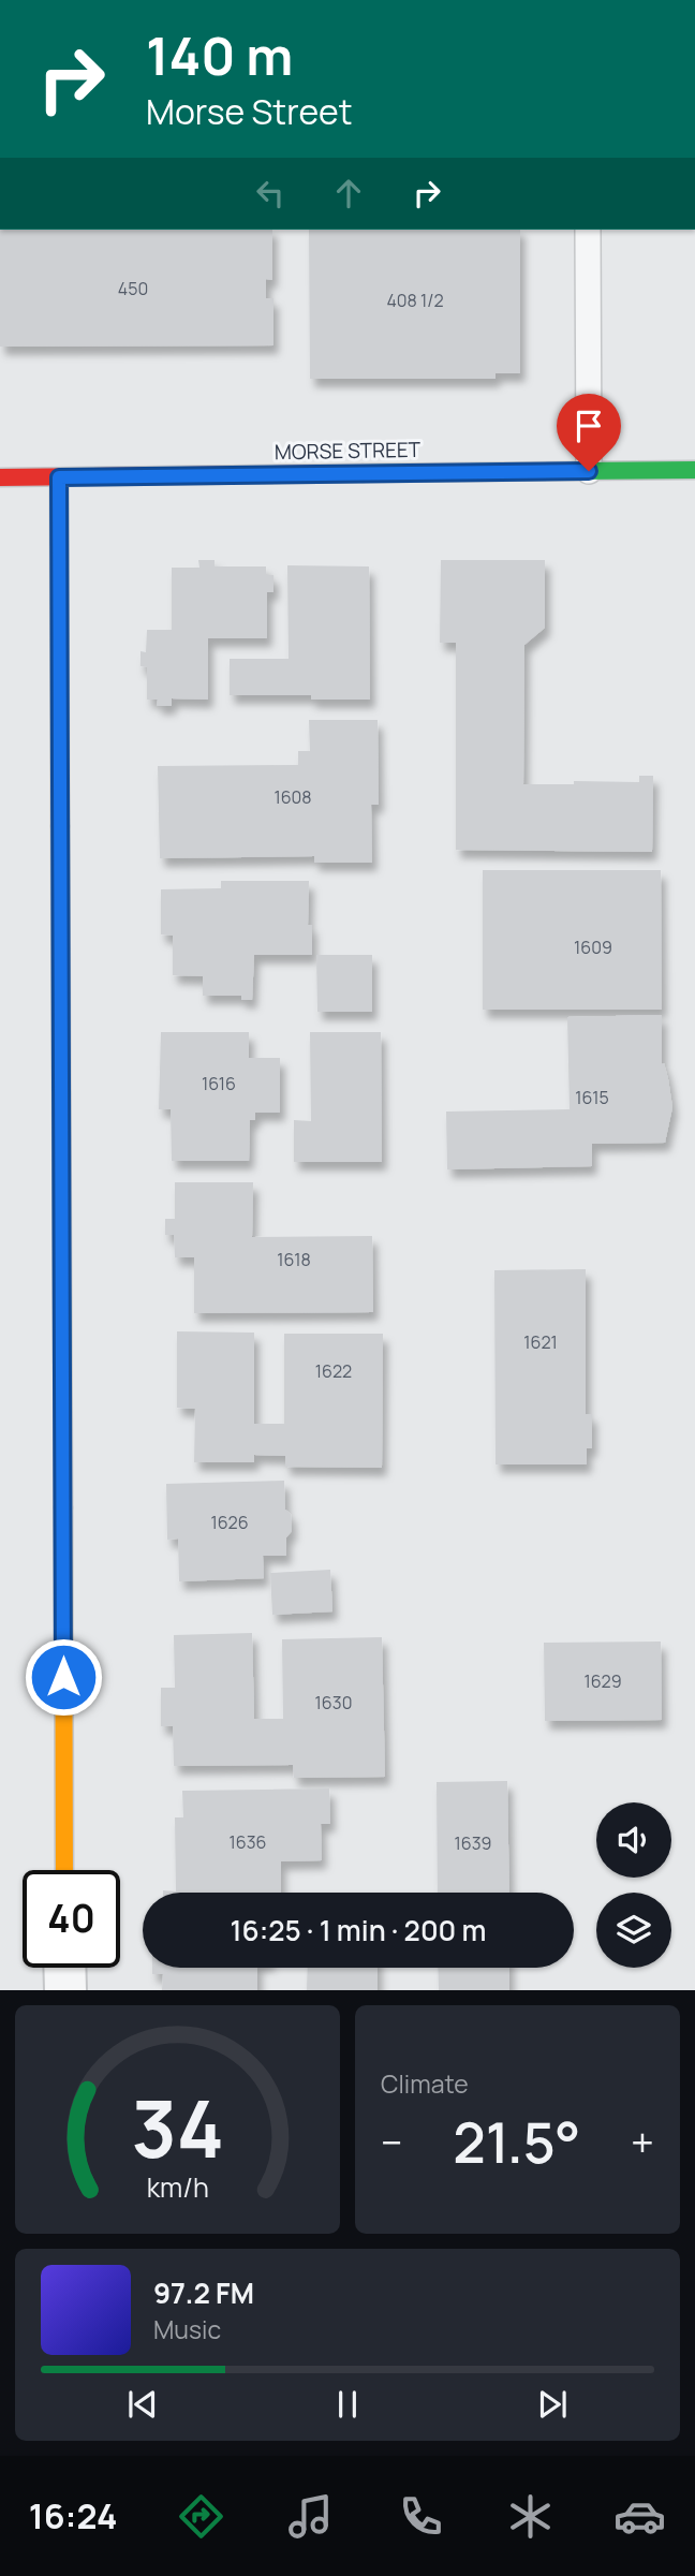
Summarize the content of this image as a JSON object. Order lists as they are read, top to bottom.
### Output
{
  "streets": {
    "street": ["MORSE STREET"]
  },
  "house_numbers": [
    "450",
    "408 1/2",
    "1608",
    "1609",
    "1616",
    "1615",
    "1618",
    "1621",
    "1622",
    "1626",
    "1629",
    "1630",
    "1636",
    "1639"
  ],
  "page": {
    "turn": ["140 m", "Morse Street"],
    "limit": "40",
    "trip": "16:25 · 1 min · 200 m",
    "tile": "Climate",
    "heat": ["−", "21.5°", "+"],
    "song": ["97.2 FM", "Music"],
    "tabs": "16:24",
    "gauge": ["34", "km/h"]
  }
}
